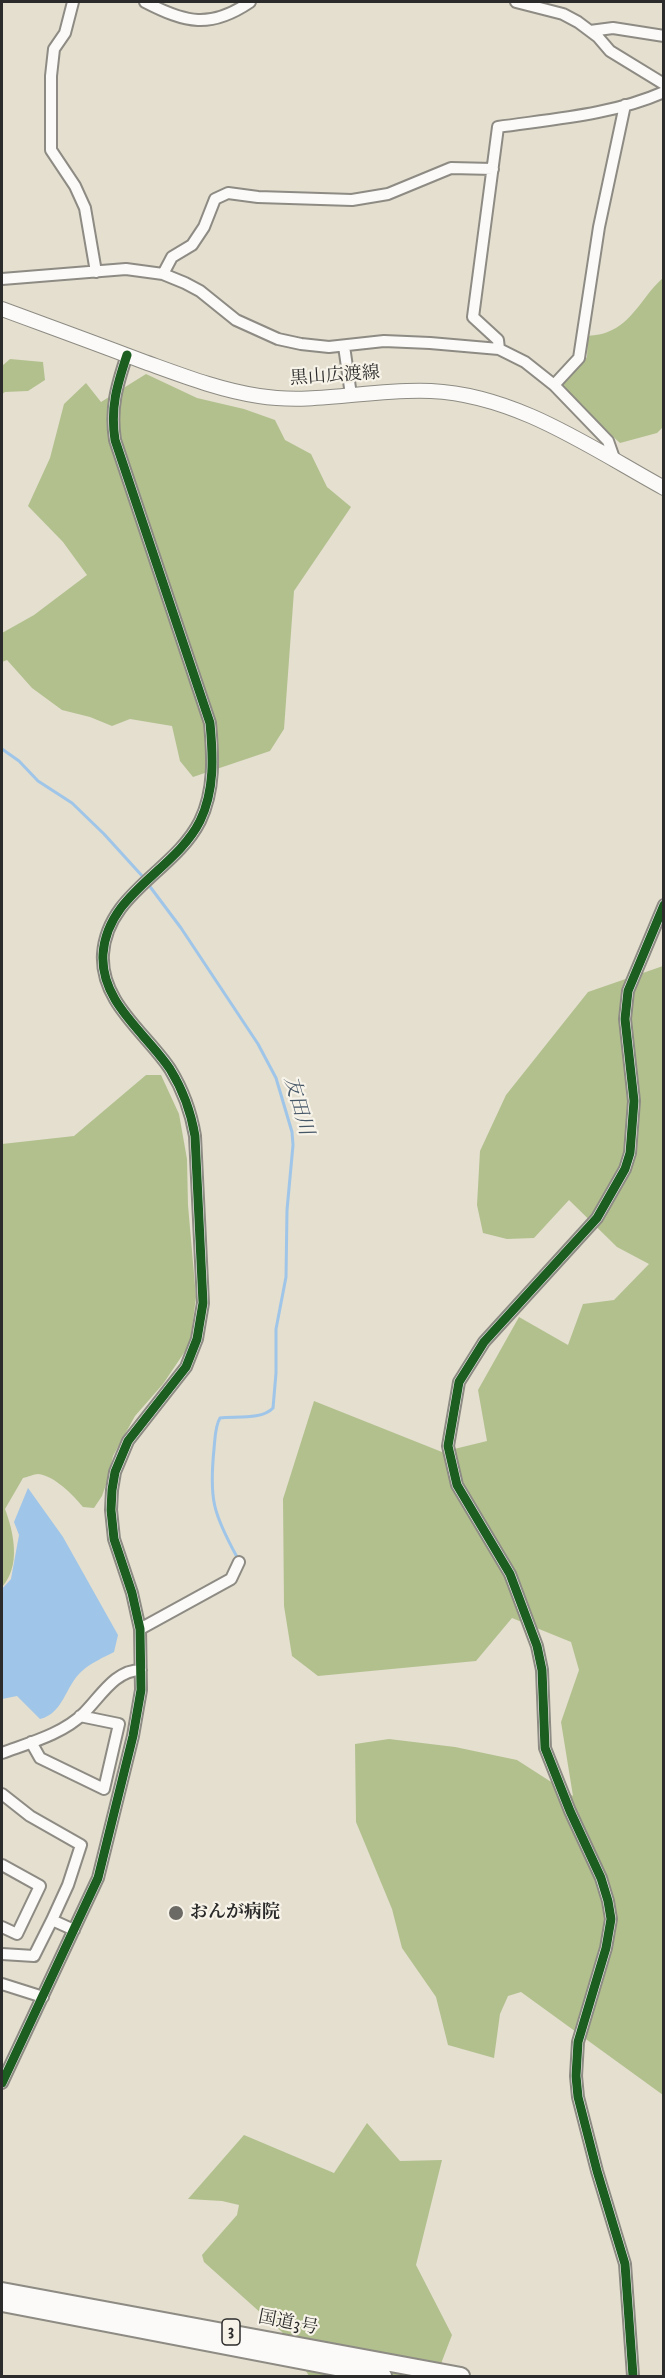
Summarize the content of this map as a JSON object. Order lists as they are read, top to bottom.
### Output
{
  "streets": {
    "highway": ["国道3号", "3"],
    "main road": ["黒山広渡線"]
  },
  "water": ["友田川"],
  "places": ["おんが病院"]
}
